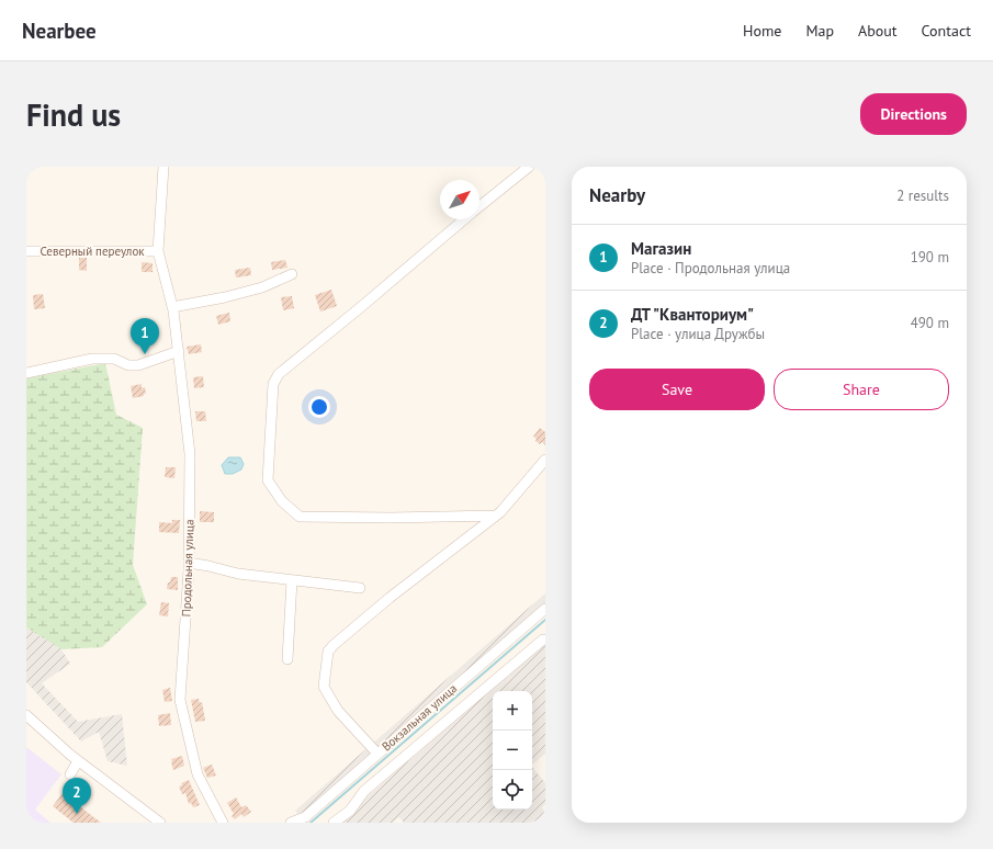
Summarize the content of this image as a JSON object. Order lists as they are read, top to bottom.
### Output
{
  "streets": {
    "street": ["Северный переулок", "Продольная улица", "Вокзальная улица"]
  },
  "crossings": [
    ["Северный переулок", "Продольная улица"]
  ],
  "north": "top right",
  "page": {
    "header": "Nearbee",
    "nav": [
      "Home",
      "Map",
      "About",
      "Contact"
    ],
    "buttons": [
      "Directions",
      ["Save", "Share"]
    ],
    "title": "Find us",
    "heading": ["Nearby", "2 results"],
    "list": [
      {
        "mark": "1",
        "name": "Магазин",
        "note": "Place · Продольная улица",
        "value": "190 m"
      },
      {
        "mark": "2",
        "name": "ДТ \"Кванториум\"",
        "note": "Place · улица Дружбы",
        "value": "490 m"
      }
    ],
    "pins": ["1", "2"],
    "map_buttons": ["+", "−"]
  }
}
